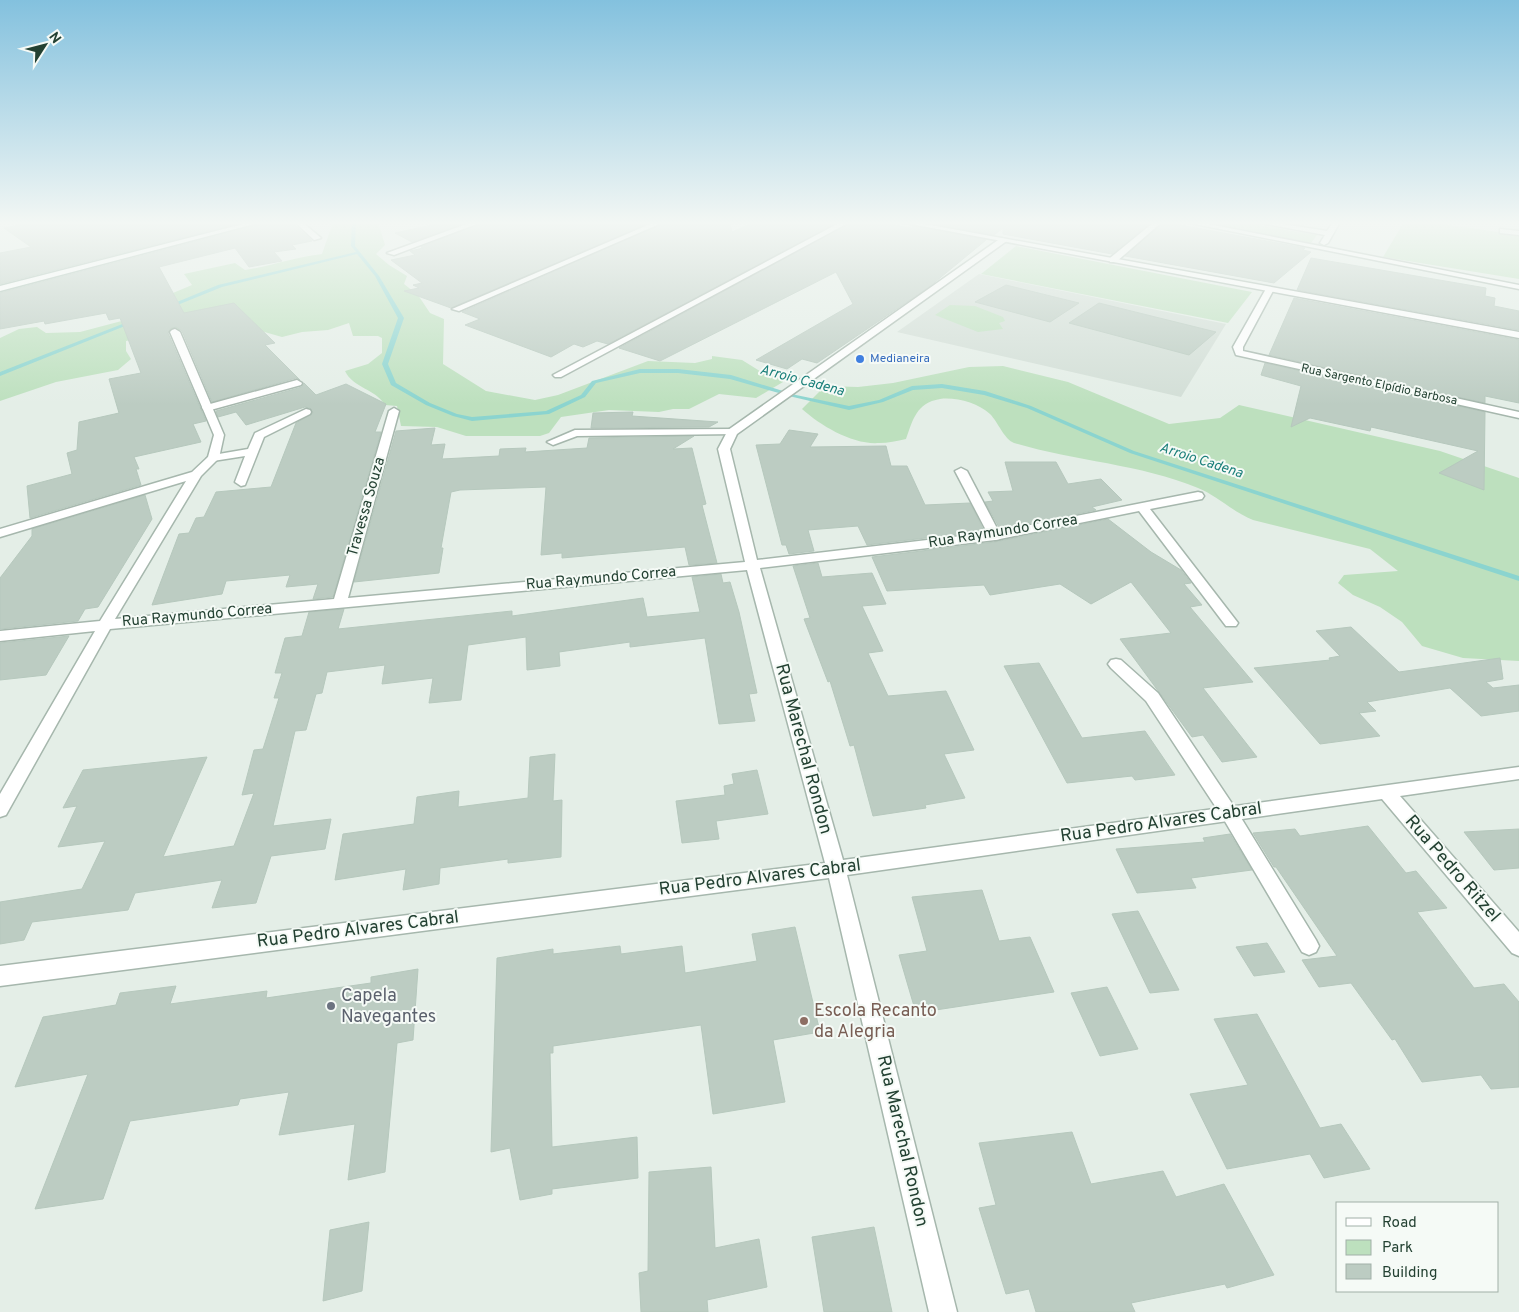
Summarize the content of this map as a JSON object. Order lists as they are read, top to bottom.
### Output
{
  "streets": {
    "street": [
      "Rua Sargento Elpídio Barbosa",
      "Travessa Souza",
      "Rua Raymundo Correa",
      "Rua Marechal Rondon",
      "Rua Pedro Alvares Cabral",
      "Rua Pedro Ritzel"
    ]
  },
  "crossings": [
    ["Travessa Souza", "Rua Raymundo Correa"],
    ["Rua Raymundo Correa", "Rua Marechal Rondon"],
    ["Rua Marechal Rondon", "Rua Pedro Alvares Cabral"],
    ["Rua Pedro Alvares Cabral", "Rua Pedro Ritzel"]
  ],
  "water": ["Arroio Cadena"],
  "places": ["Medianeira", "Capela Navegantes", "Escola Recanto da Alegria"],
  "legend": ["Road", "Park", "Building"],
  "north": "top right"
}
